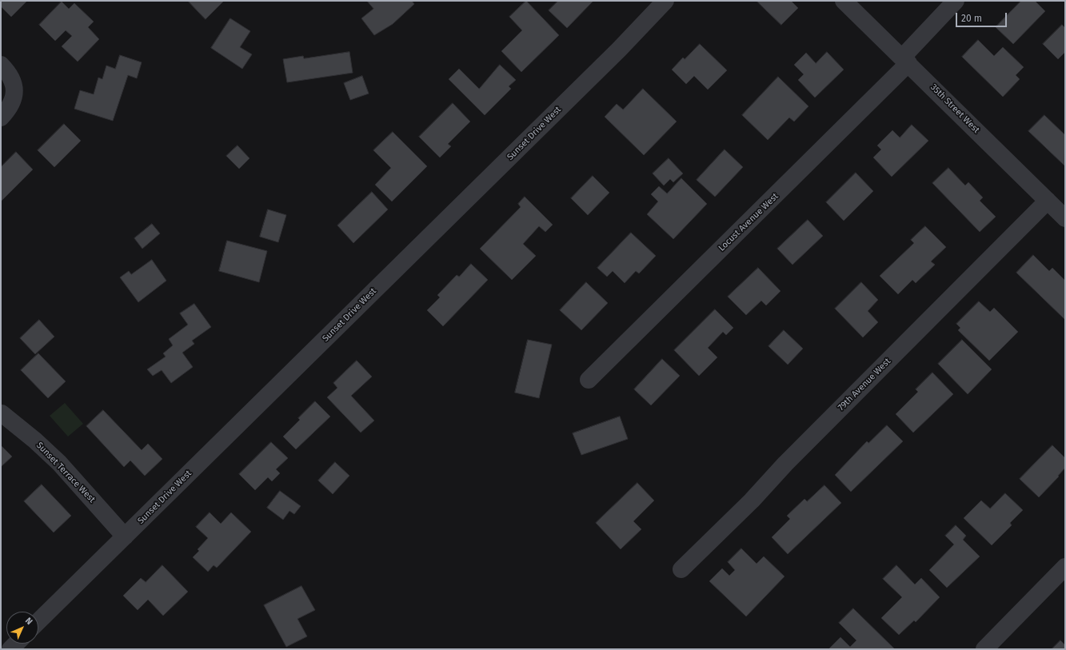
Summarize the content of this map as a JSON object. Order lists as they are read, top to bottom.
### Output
{
  "streets": {
    "street": [
      "35th Street West",
      "Sunset Drive West",
      "Locust Avenue West",
      "79th Avenue West",
      "Sunset Terrace West"
    ]
  },
  "crossings": [
    ["35th Street West", "Locust Avenue West"],
    ["35th Street West", "79th Avenue West"],
    ["Sunset Drive West", "Sunset Terrace West"]
  ],
  "scale_bar": "20 m",
  "north": "top right"
}
